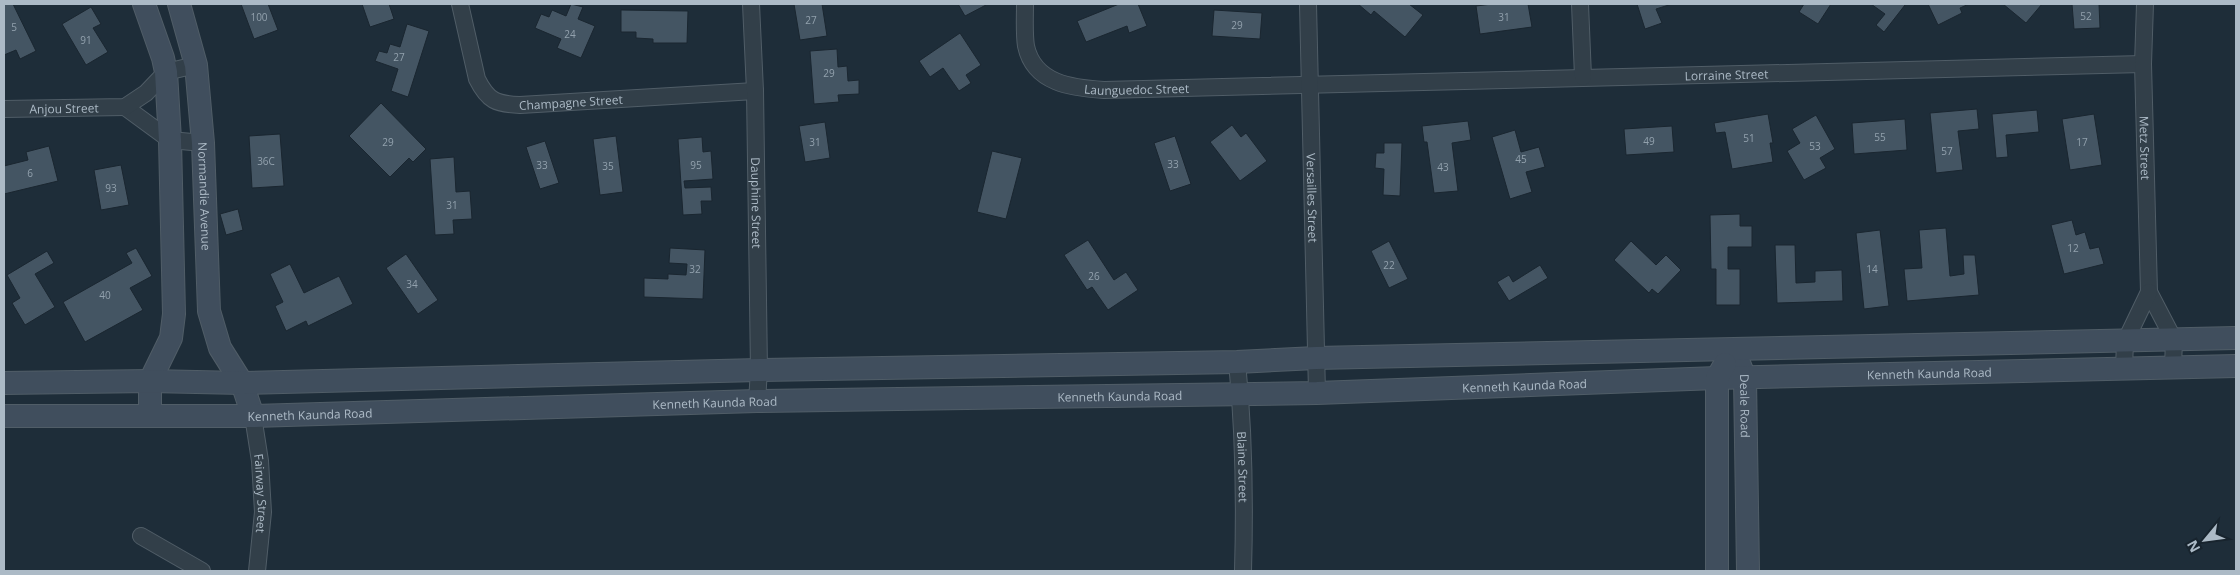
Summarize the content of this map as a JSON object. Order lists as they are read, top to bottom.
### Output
{
  "streets": {
    "main road": ["Normandie Avenue", "Kenneth Kaunda Road", "Deale Road"],
    "street": [
      "Lorraine Street",
      "Launguedoc Street",
      "Champagne Street",
      "Anjou Street",
      "Metz Street",
      "Versailles Street",
      "Dauphine Street",
      "Blaine Street",
      "Fairway Street"
    ]
  },
  "crossings": [
    ["Lorraine Street", "Launguedoc Street"],
    ["Lorraine Street", "Metz Street"],
    ["Lorraine Street", "Versailles Street"],
    ["Launguedoc Street", "Versailles Street"],
    ["Champagne Street", "Dauphine Street"],
    ["Metz Street", "Kenneth Kaunda Road"],
    ["Normandie Avenue", "Kenneth Kaunda Road"],
    ["Normandie Avenue", "Fairway Street"],
    ["Versailles Street", "Kenneth Kaunda Road"],
    ["Dauphine Street", "Kenneth Kaunda Road"],
    ["Kenneth Kaunda Road", "Deale Road"],
    ["Kenneth Kaunda Road", "Blaine Street"],
    ["Kenneth Kaunda Road", "Fairway Street"]
  ],
  "house_numbers": [
    "52",
    "100",
    "31",
    "27",
    "29",
    "5",
    "24",
    "91",
    "27",
    "29",
    "55",
    "51",
    "49",
    "29",
    "31",
    "17",
    "53",
    "57",
    "45",
    "36C",
    "33",
    "33",
    "95",
    "35",
    "43",
    "6",
    "93",
    "31",
    "12",
    "22",
    "32",
    "14",
    "26",
    "34",
    "40"
  ],
  "north": "bottom left"
}
